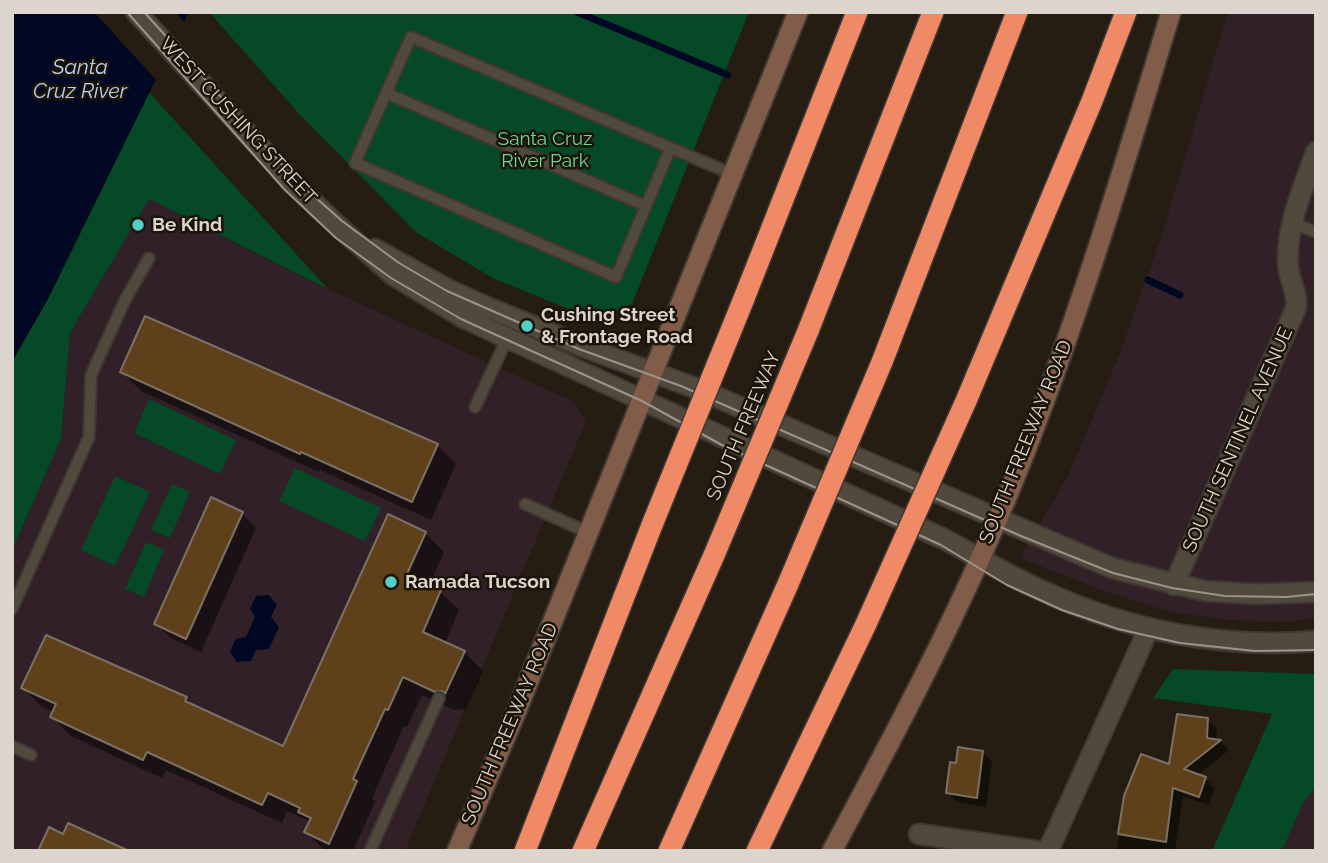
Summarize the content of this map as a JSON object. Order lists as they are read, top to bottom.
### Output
{
  "streets": {
    "highway": ["SOUTH FREEWAY"],
    "main road": ["SOUTH FREEWAY ROAD"],
    "street": ["WEST CUSHING STREET", "SOUTH SENTINEL AVENUE"]
  },
  "crossings": [
    ["WEST CUSHING STREET", "SOUTH SENTINEL AVENUE"],
    ["WEST CUSHING STREET", "SOUTH FREEWAY ROAD"]
  ],
  "water": ["Santa Cruz River"],
  "parks": ["Santa Cruz River Park"],
  "places": ["Be Kind", "Cushing Street & Frontage Road", "Ramada Tucson"]
}
